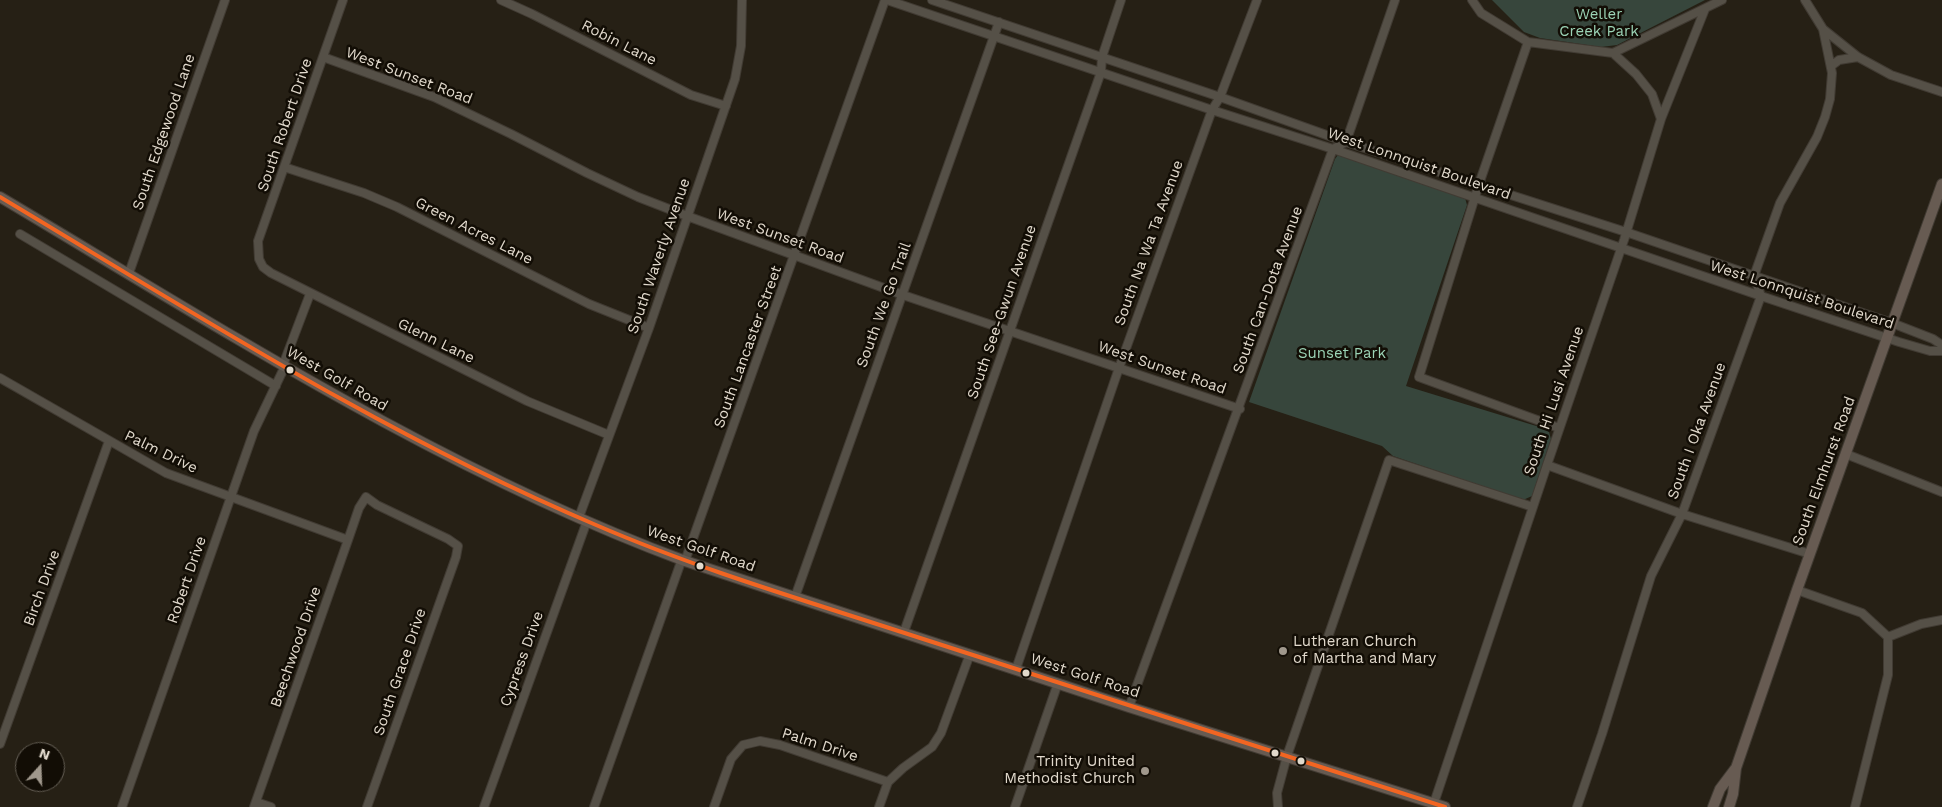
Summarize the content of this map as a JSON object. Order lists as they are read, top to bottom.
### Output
{
  "streets": {
    "main road": ["West Golf Road", "South Elmhurst Road"],
    "street": [
      "Robin Lane",
      "West Sunset Road",
      "South Robert Drive",
      "South Edgewood Lane",
      "West Lonnquist Boulevard",
      "Green Acres Lane",
      "South Na Wa Ta Avenue",
      "South Waverly Avenue",
      "South Can-Dota Avenue",
      "South We Go Trail",
      "South See-Gwun Avenue",
      "Glenn Lane",
      "South Lancaster Street",
      "South Hi Lusi Avenue",
      "South I Oka Avenue",
      "Palm Drive",
      "Robert Drive",
      "Birch Drive",
      "Beechwood Drive",
      "Cypress Drive",
      "South Grace Drive"
    ]
  },
  "crossings": [
    ["Robin Lane", "South Waverly Avenue"],
    ["West Sunset Road", "South Robert Drive"],
    ["West Sunset Road", "South Na Wa Ta Avenue"],
    ["West Sunset Road", "South Waverly Avenue"],
    ["West Sunset Road", "South Can-Dota Avenue"],
    ["West Sunset Road", "South We Go Trail"],
    ["West Sunset Road", "South See-Gwun Avenue"],
    ["West Sunset Road", "South Lancaster Street"],
    ["South Robert Drive", "Green Acres Lane"],
    ["South Robert Drive", "Glenn Lane"],
    ["South Edgewood Lane", "West Golf Road"],
    ["West Lonnquist Boulevard", "South Na Wa Ta Avenue"],
    ["West Lonnquist Boulevard", "South Can-Dota Avenue"],
    ["West Lonnquist Boulevard", "South We Go Trail"],
    ["West Lonnquist Boulevard", "South See-Gwun Avenue"],
    ["West Lonnquist Boulevard", "South Lancaster Street"],
    ["West Lonnquist Boulevard", "South Hi Lusi Avenue"],
    ["West Lonnquist Boulevard", "South I Oka Avenue"],
    ["West Lonnquist Boulevard", "South Elmhurst Road"],
    ["Green Acres Lane", "South Waverly Avenue"],
    ["South Na Wa Ta Avenue", "West Golf Road"],
    ["South Waverly Avenue", "Glenn Lane"],
    ["South Waverly Avenue", "West Golf Road"],
    ["South Waverly Avenue", "Cypress Drive"],
    ["South Can-Dota Avenue", "West Golf Road"],
    ["South We Go Trail", "West Golf Road"],
    ["South See-Gwun Avenue", "West Golf Road"],
    ["Glenn Lane", "Robert Drive"],
    ["South Lancaster Street", "West Golf Road"],
    ["West Golf Road", "South Hi Lusi Avenue"],
    ["West Golf Road", "Robert Drive"],
    ["West Golf Road", "Cypress Drive"],
    ["Palm Drive", "Robert Drive"],
    ["Palm Drive", "Birch Drive"],
    ["Palm Drive", "Beechwood Drive"],
    ["Beechwood Drive", "South Grace Drive"]
  ],
  "parks": ["Weller Creek Park", "Sunset Park"],
  "places": ["Lutheran Church of Martha and Mary", "Trinity United Methodist Church"],
  "north": "top"
}
